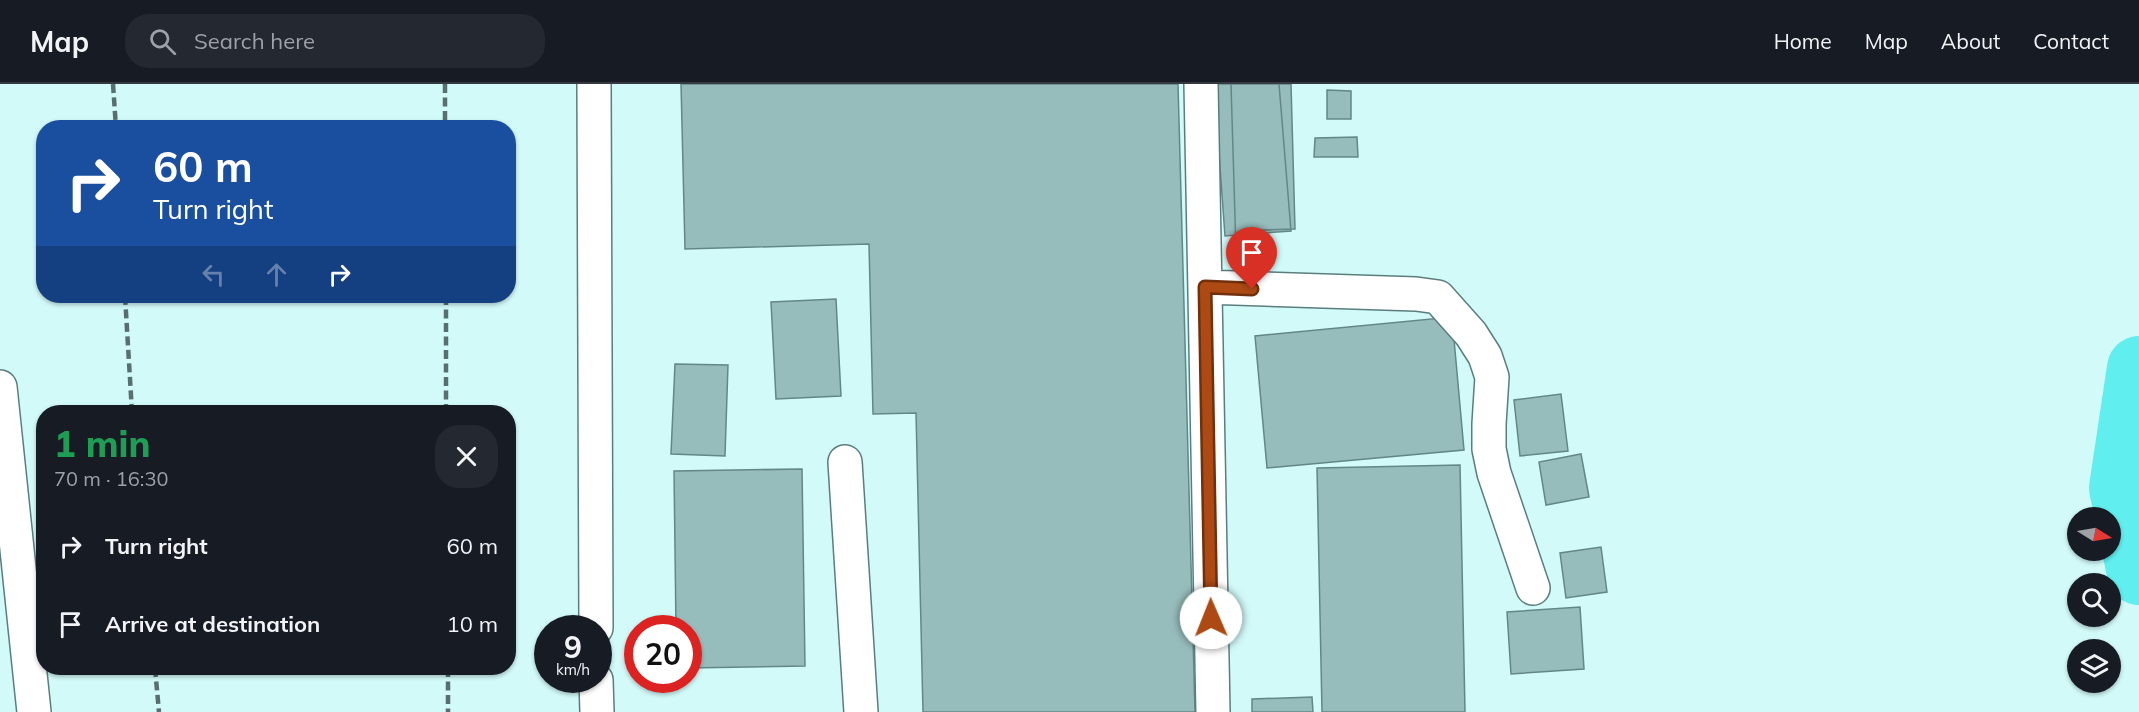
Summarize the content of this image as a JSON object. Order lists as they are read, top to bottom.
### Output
{
  "north": "right",
  "page": {
    "header": "Map",
    "search": "Search here",
    "nav": [
      "Home",
      "Map",
      "About",
      "Contact"
    ],
    "turn": ["60 m", "Turn right"],
    "heading": ["1 min", "70 m · 16:30"],
    "list": [
      {
        "name": "Turn right",
        "value": "60 m"
      },
      {
        "name": "Arrive at destination",
        "value": "10 m"
      }
    ],
    "speed": "9 km/h",
    "limit": "20"
  }
}
